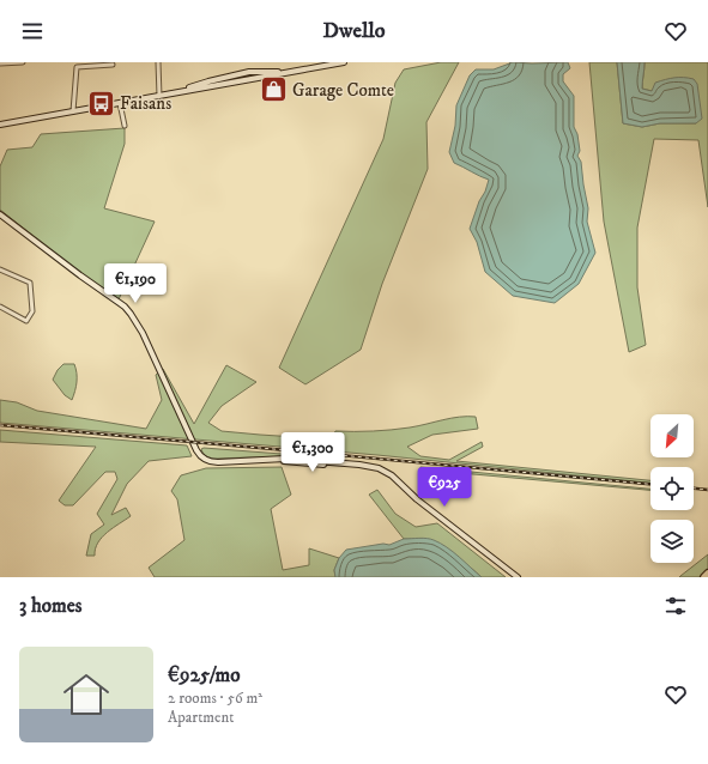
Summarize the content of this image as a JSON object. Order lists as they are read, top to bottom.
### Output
{
  "places": {
    "shop": ["Garage Comte"],
    "bus stop": ["Faisans"]
  },
  "north": "bottom left",
  "page": {
    "header": "Dwello",
    "price": ["€1,190", "€1,300", "€925"],
    "heading": "3 homes",
    "list": [
      {
        "name": "€925/mo",
        "note": "2 rooms · 56 m² · Apartment"
      }
    ]
  }
}
